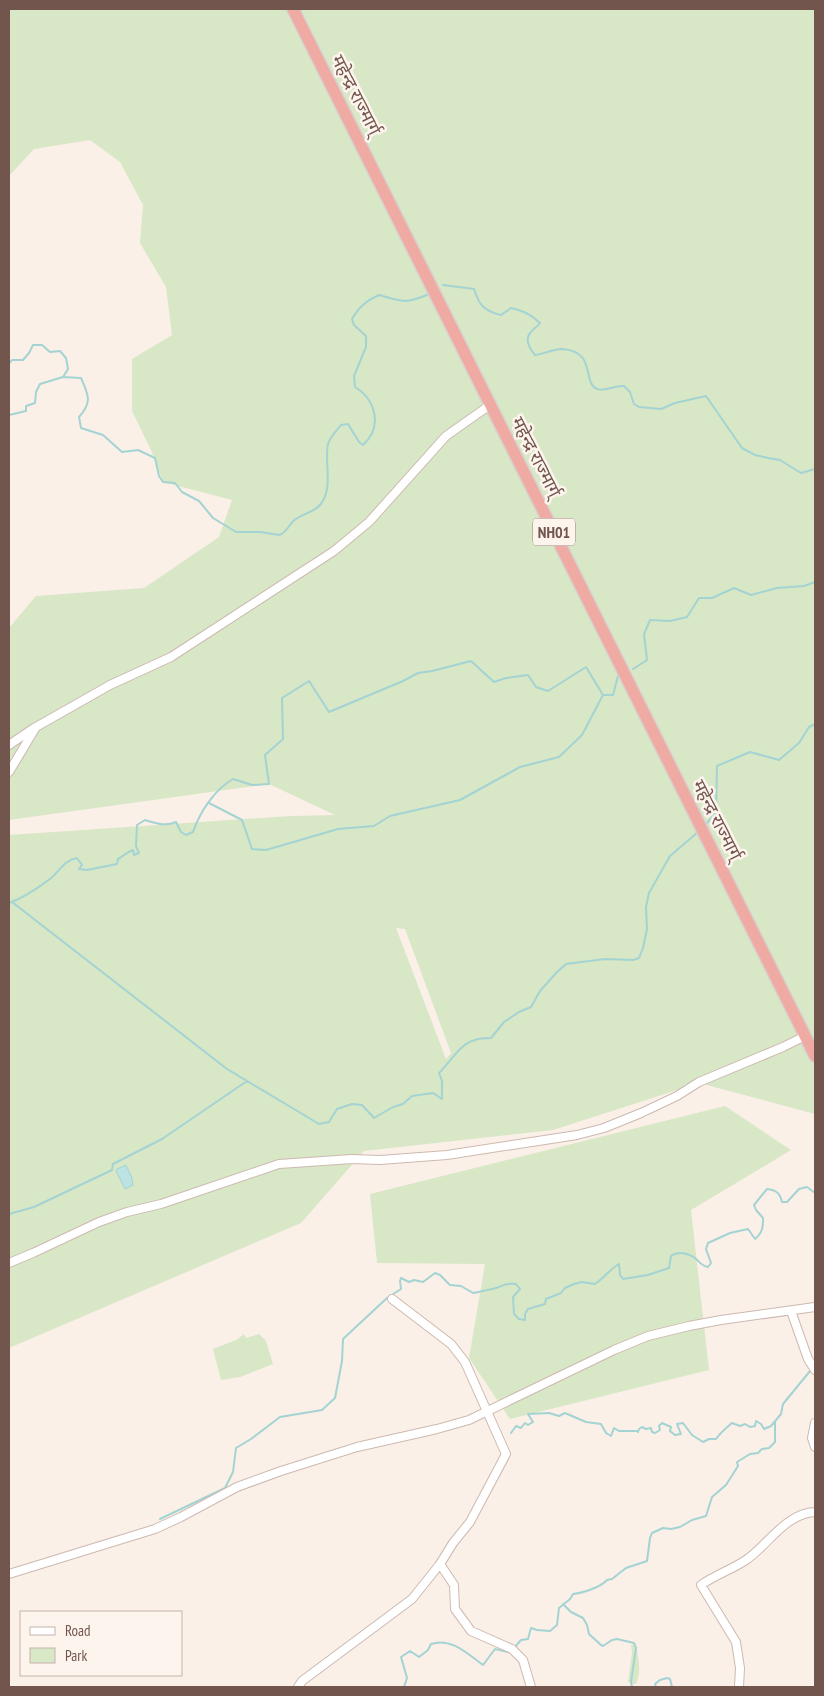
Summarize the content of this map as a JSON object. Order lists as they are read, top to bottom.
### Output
{
  "streets": {
    "highway": ["महेन्द्र राज्मार्ग्", "NH01"]
  },
  "legend": ["Road", "Park"]
}
